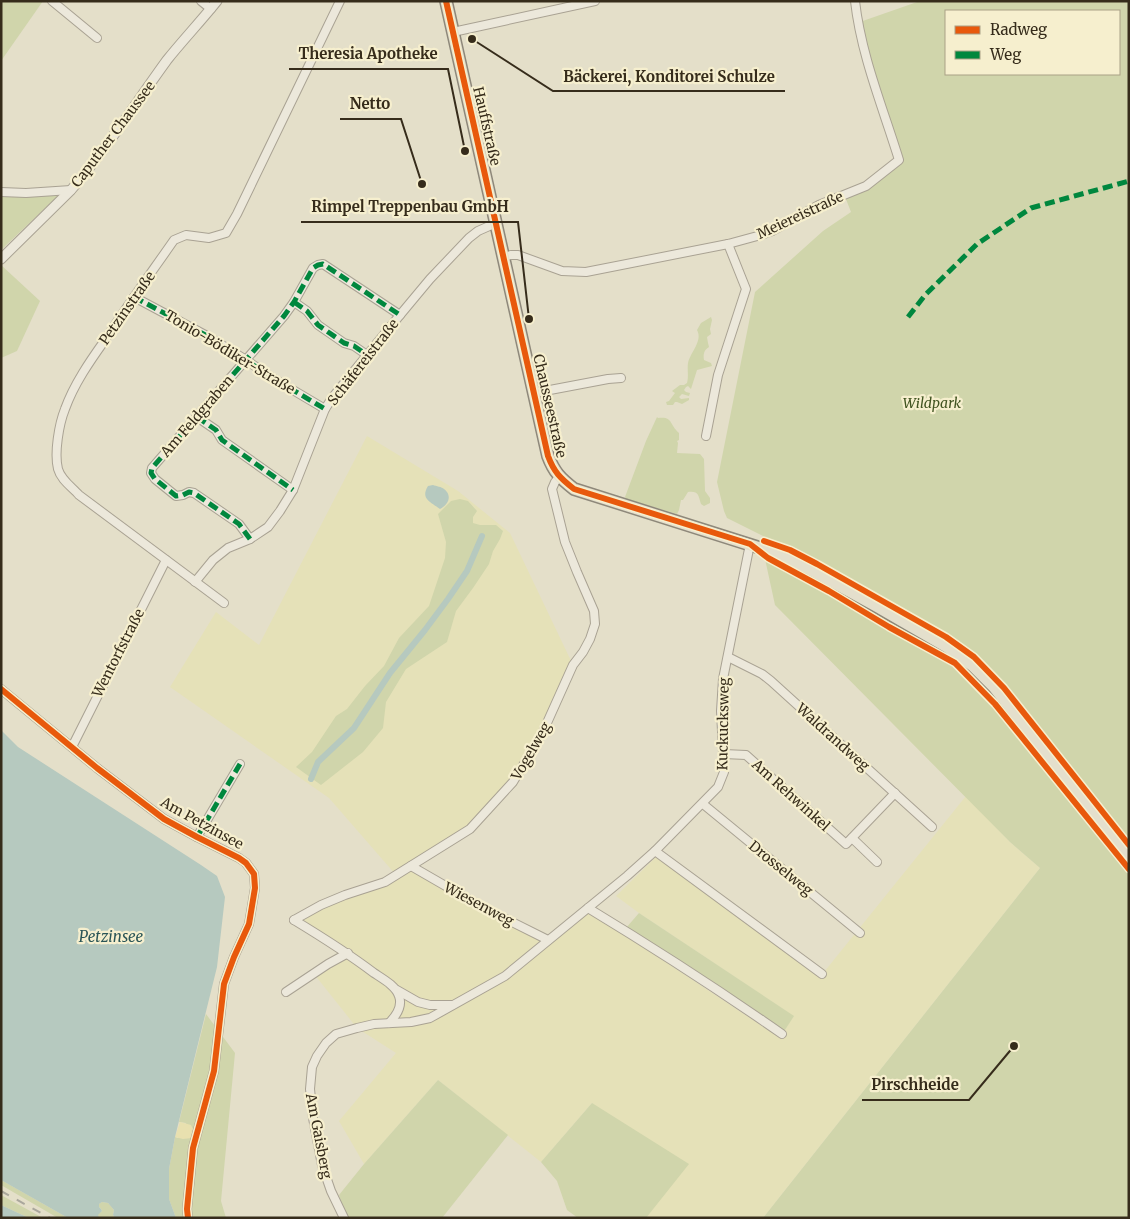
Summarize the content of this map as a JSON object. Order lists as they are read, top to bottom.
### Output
{
  "streets": {
    "main road": ["Hauffstraße", "Chausseestraße"],
    "street": [
      "Caputher Chaussee",
      "Meiereistraße",
      "Petzinstraße",
      "Tonio-Bödiker-Straße",
      "Schäfereistraße",
      "Am Feldgraben",
      "Wentorfstraße",
      "Kuckucksweg",
      "Waldrandweg",
      "Vogelweg",
      "Am Rehwinkel",
      "Am Petzinsee",
      "Drosselweg",
      "Wiesenweg",
      "Am Gaisberg"
    ]
  },
  "crossings": [
    ["Hauffstraße", "Meiereistraße"],
    ["Hauffstraße", "Schäfereistraße"],
    ["Hauffstraße", "Chausseestraße"],
    ["Meiereistraße", "Chausseestraße"],
    ["Petzinstraße", "Tonio-Bödiker-Straße"],
    ["Petzinstraße", "Schäfereistraße"],
    ["Petzinstraße", "Wentorfstraße"],
    ["Tonio-Bödiker-Straße", "Schäfereistraße"],
    ["Tonio-Bödiker-Straße", "Am Feldgraben"],
    ["Schäfereistraße", "Am Feldgraben"],
    ["Chausseestraße", "Kuckucksweg"],
    ["Chausseestraße", "Vogelweg"],
    ["Wentorfstraße", "Am Petzinsee"],
    ["Kuckucksweg", "Waldrandweg"],
    ["Kuckucksweg", "Am Rehwinkel"],
    ["Kuckucksweg", "Drosselweg"],
    ["Kuckucksweg", "Wiesenweg"],
    ["Kuckucksweg", "Am Gaisberg"],
    ["Vogelweg", "Wiesenweg"]
  ],
  "water": ["Petzinsee"],
  "parks": ["Wildpark"],
  "places": [
    "Bäckerei, Konditorei Schulze",
    "Theresia Apotheke",
    "Netto",
    "Rimpel Treppenbau GmbH",
    "Pirschheide"
  ],
  "legend": ["Radweg", "Weg"]
}
